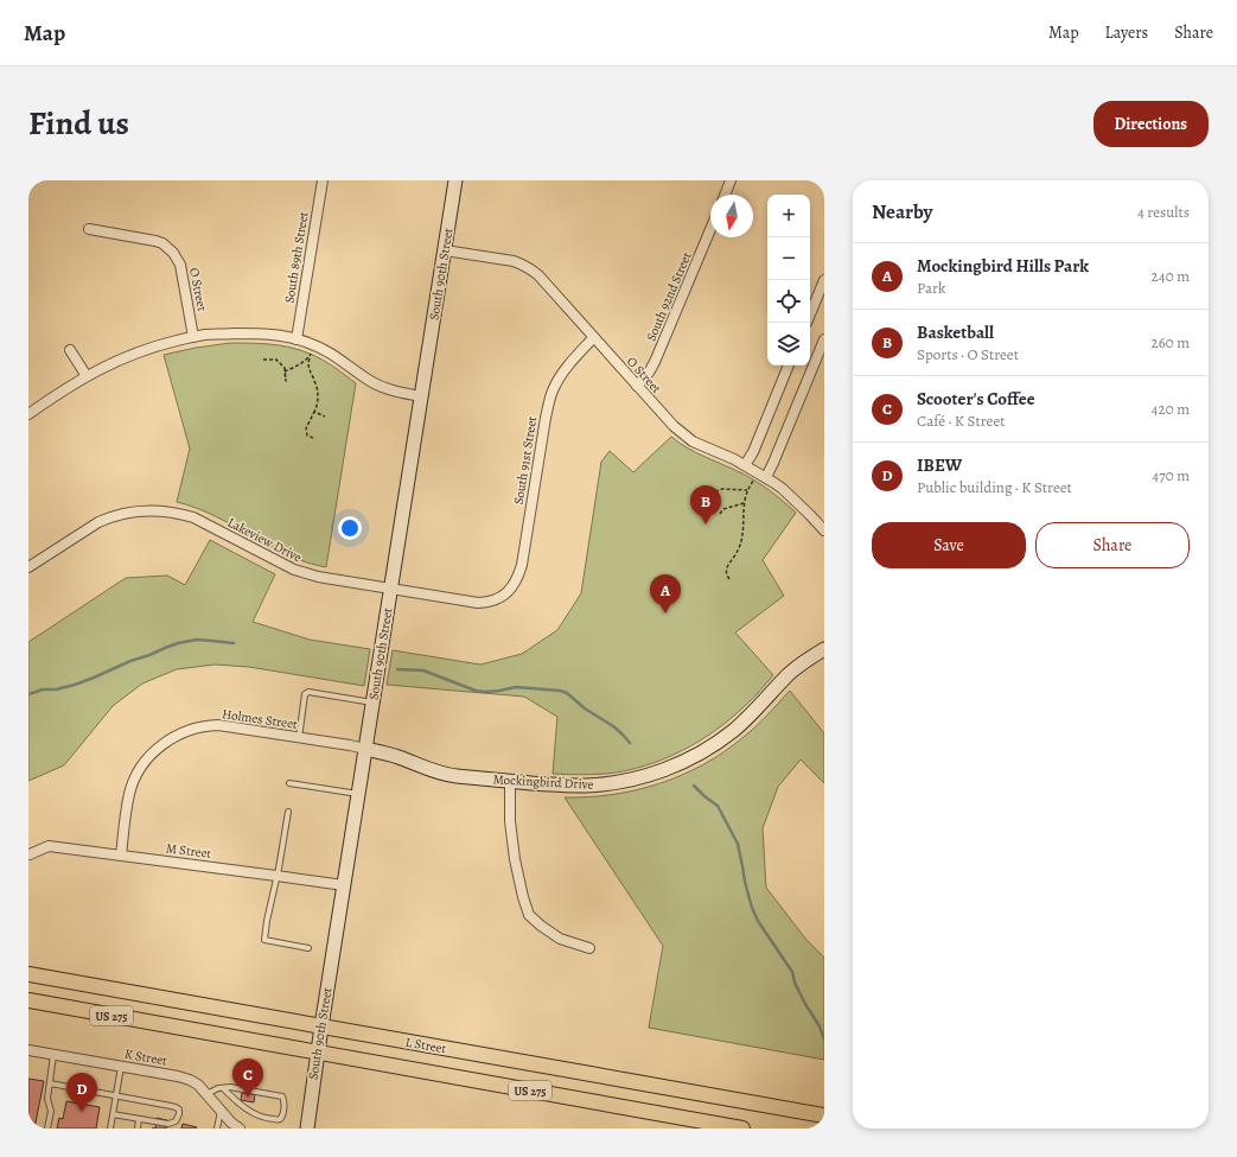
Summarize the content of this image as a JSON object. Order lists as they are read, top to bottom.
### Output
{
  "streets": {
    "main road": ["US 275", "L Street"],
    "street": [
      "South 89th Street",
      "South 90th Street",
      "O Street",
      "South 92nd Street",
      "South 91st Street",
      "Lakeview Drive",
      "Holmes Street",
      "Mockingbird Drive",
      "M Street",
      "K Street"
    ]
  },
  "crossings": [
    ["South 90th Street", "O Street"],
    ["South 90th Street", "Lakeview Drive"],
    ["South 90th Street", "Holmes Street"],
    ["South 90th Street", "Mockingbird Drive"],
    ["South 90th Street", "M Street"],
    ["South 90th Street", "L Street"],
    ["O Street", "South 92nd Street"],
    ["O Street", "South 91st Street"],
    ["South 91st Street", "Lakeview Drive"],
    ["Holmes Street", "Mockingbird Drive"],
    ["Holmes Street", "M Street"]
  ],
  "north": "bottom",
  "page": {
    "header": "Map",
    "nav": ["Map", "Layers", "Share"],
    "title": "Find us",
    "buttons": [
      "Directions",
      ["Save", "Share"]
    ],
    "heading": ["Nearby", "4 results"],
    "map_buttons": ["+", "−"],
    "list": [
      {
        "mark": "A",
        "name": "Mockingbird Hills Park",
        "note": "Park",
        "value": "240 m"
      },
      {
        "mark": "B",
        "name": "Basketball",
        "note": "Sports · O Street",
        "value": "260 m"
      },
      {
        "mark": "C",
        "name": "Scooter's Coffee",
        "note": "Café · K Street",
        "value": "420 m"
      },
      {
        "mark": "D",
        "name": "IBEW",
        "note": "Public building · K Street",
        "value": "470 m"
      }
    ],
    "pins": [
      "B",
      "A",
      "C",
      "D"
    ]
  }
}
